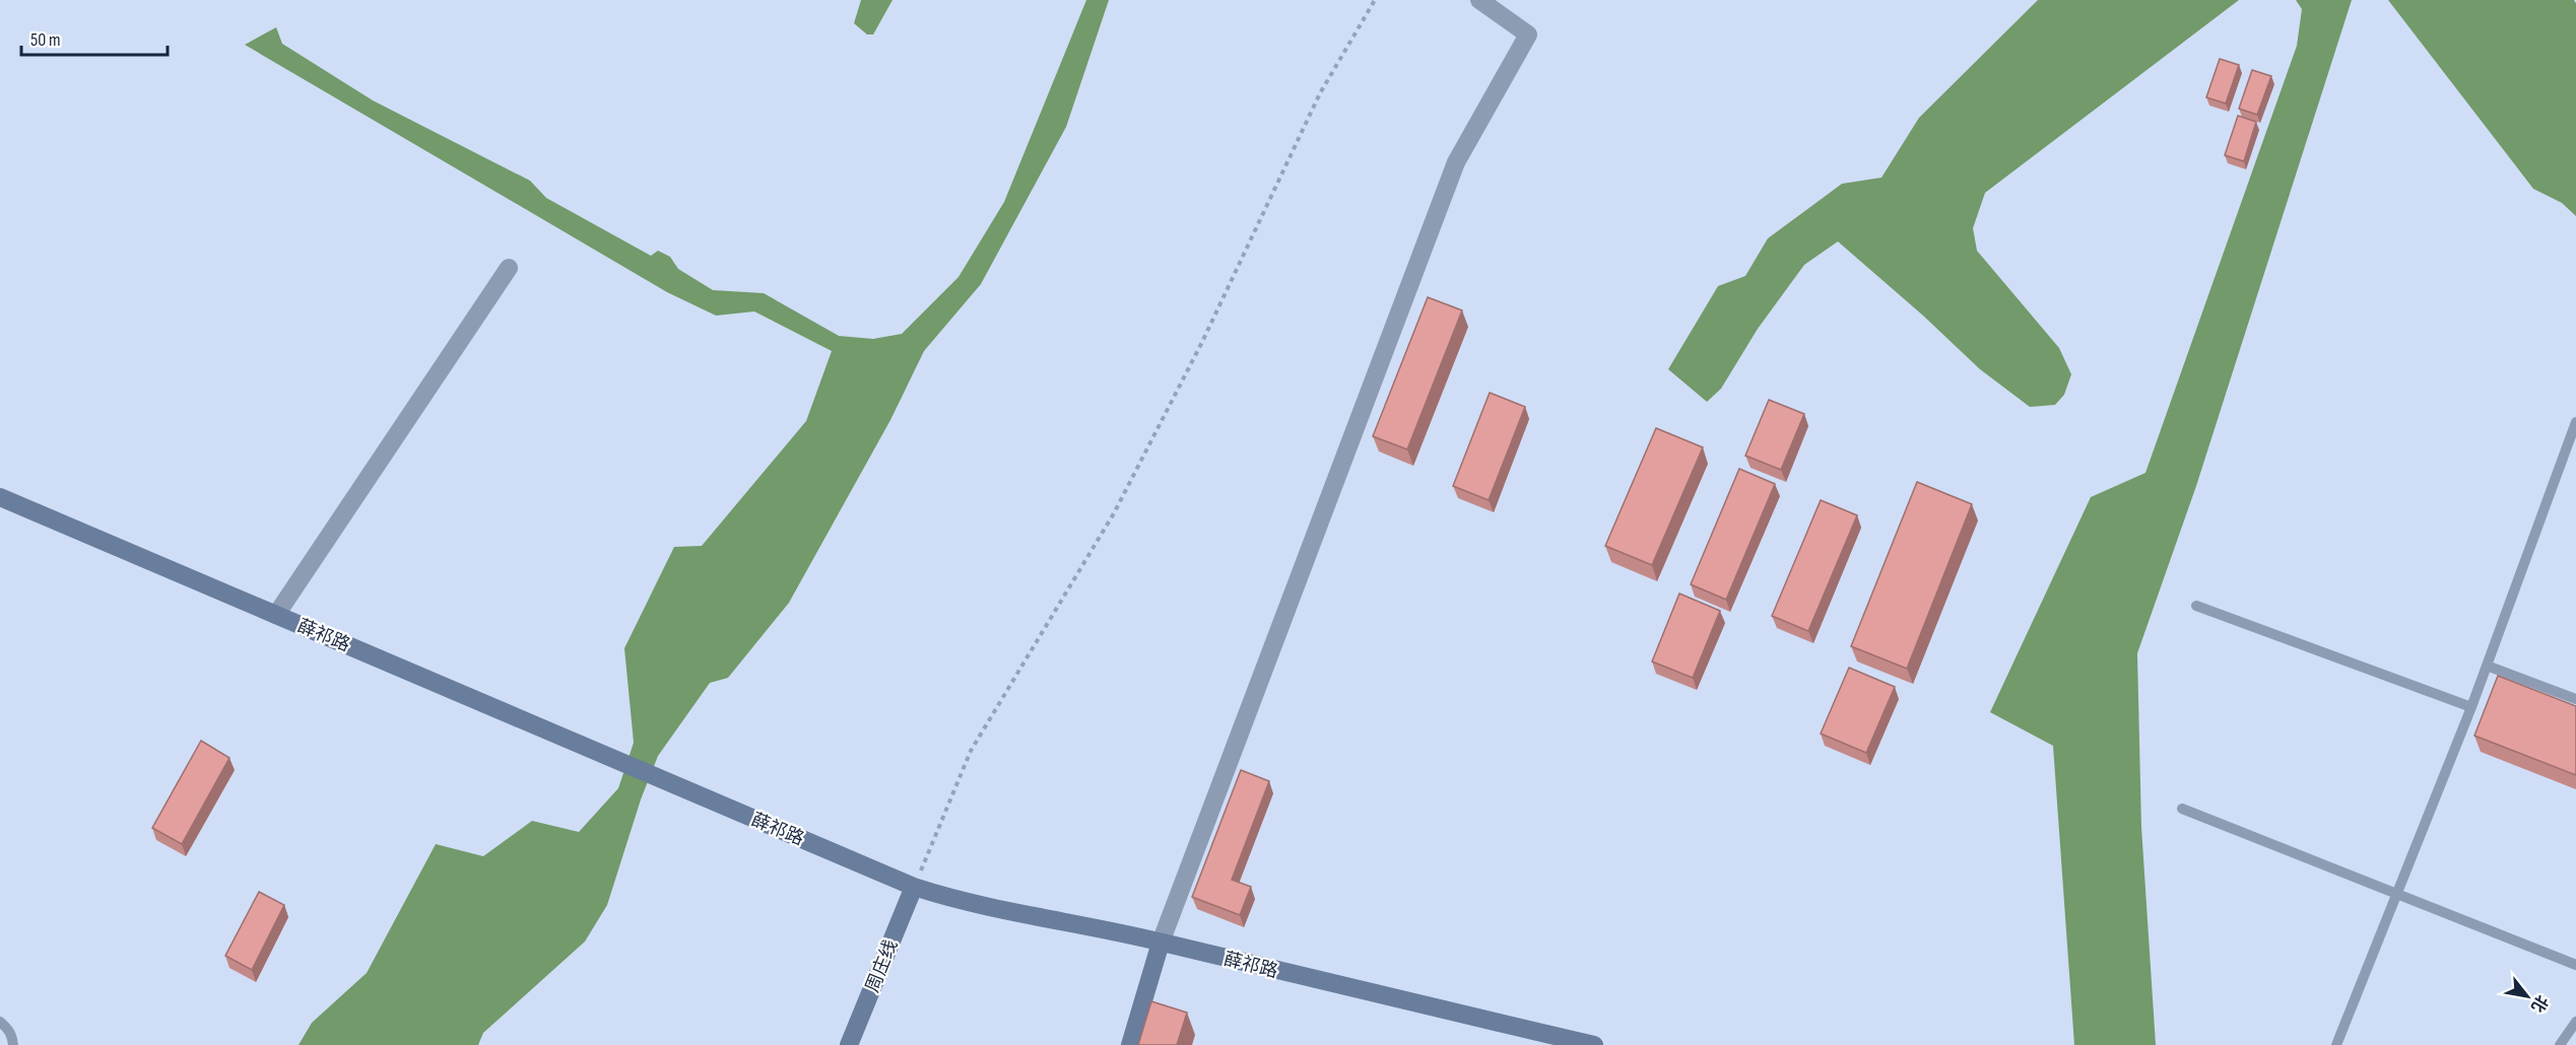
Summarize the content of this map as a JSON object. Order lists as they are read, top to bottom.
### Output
{
  "streets": {
    "street": ["薛祁路", "周庄线"]
  },
  "crossings": [
    ["薛祁路", "周庄线"]
  ],
  "scale_bar": "50 m",
  "north": "bottom right"
}
